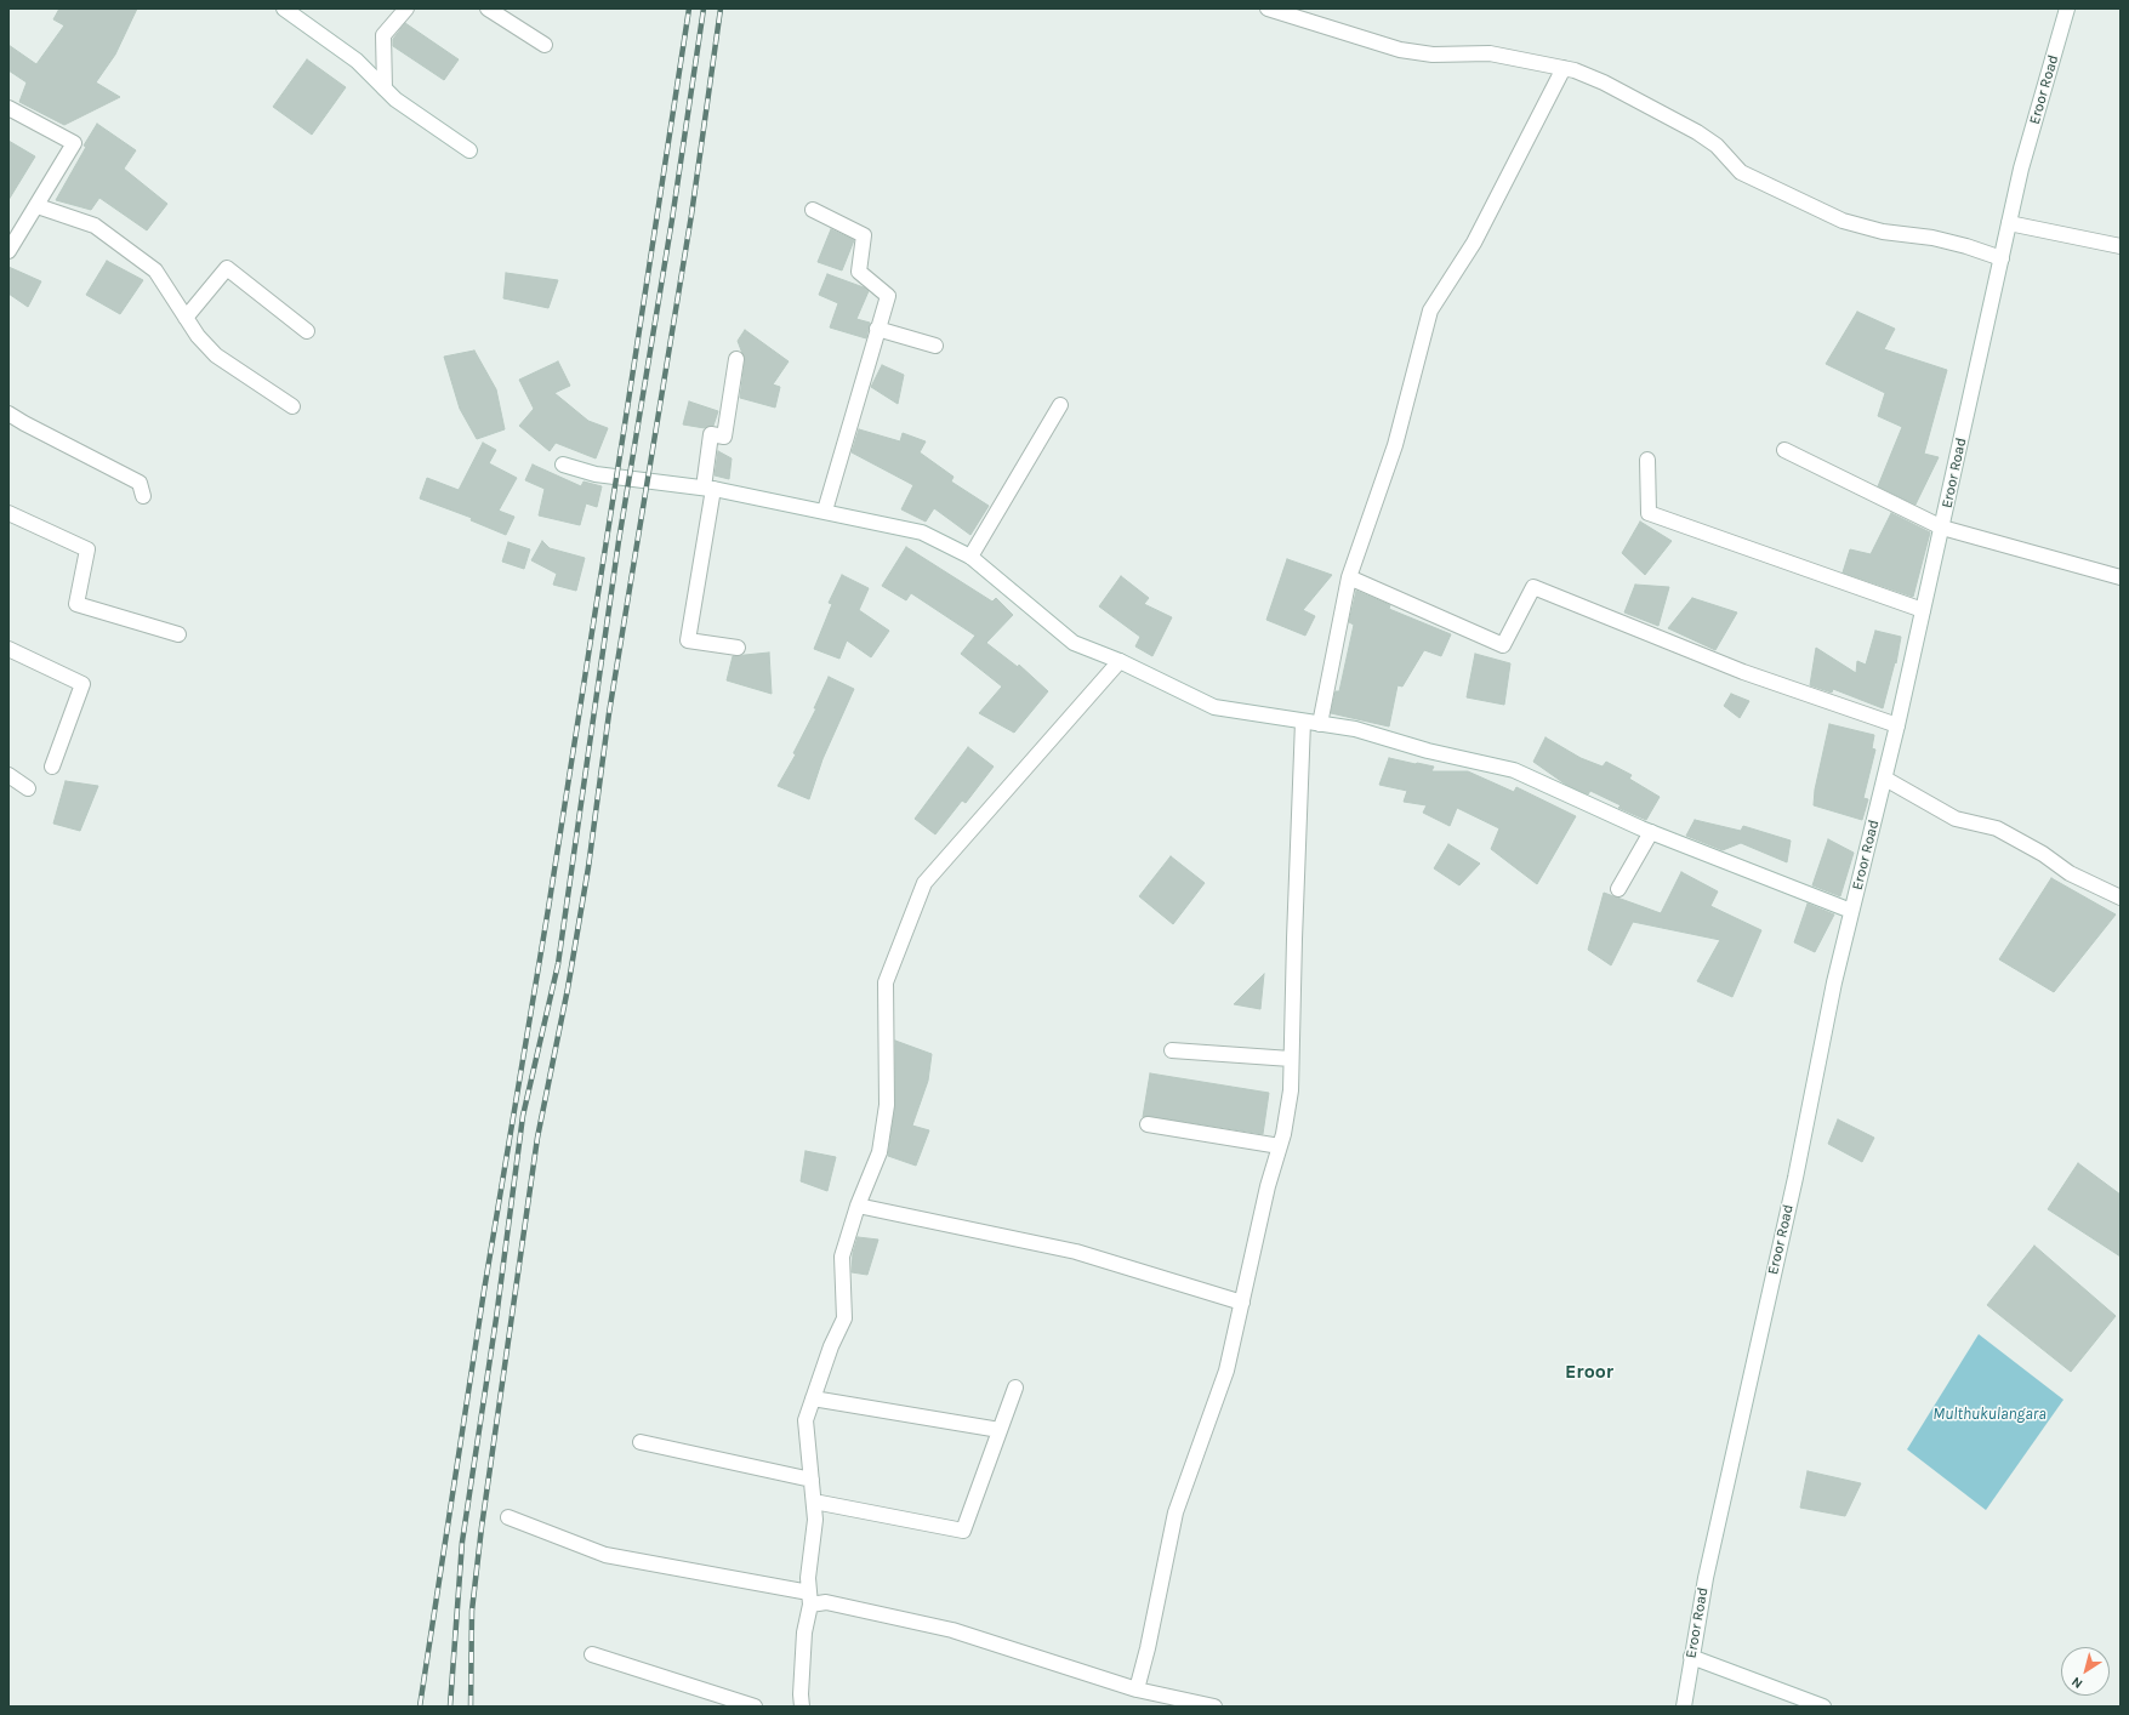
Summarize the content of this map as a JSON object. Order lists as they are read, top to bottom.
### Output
{
  "streets": {
    "street": ["Eroor Road"]
  },
  "districts": ["Eroor"],
  "water": ["Multhukulangara"],
  "north": "bottom left"
}
